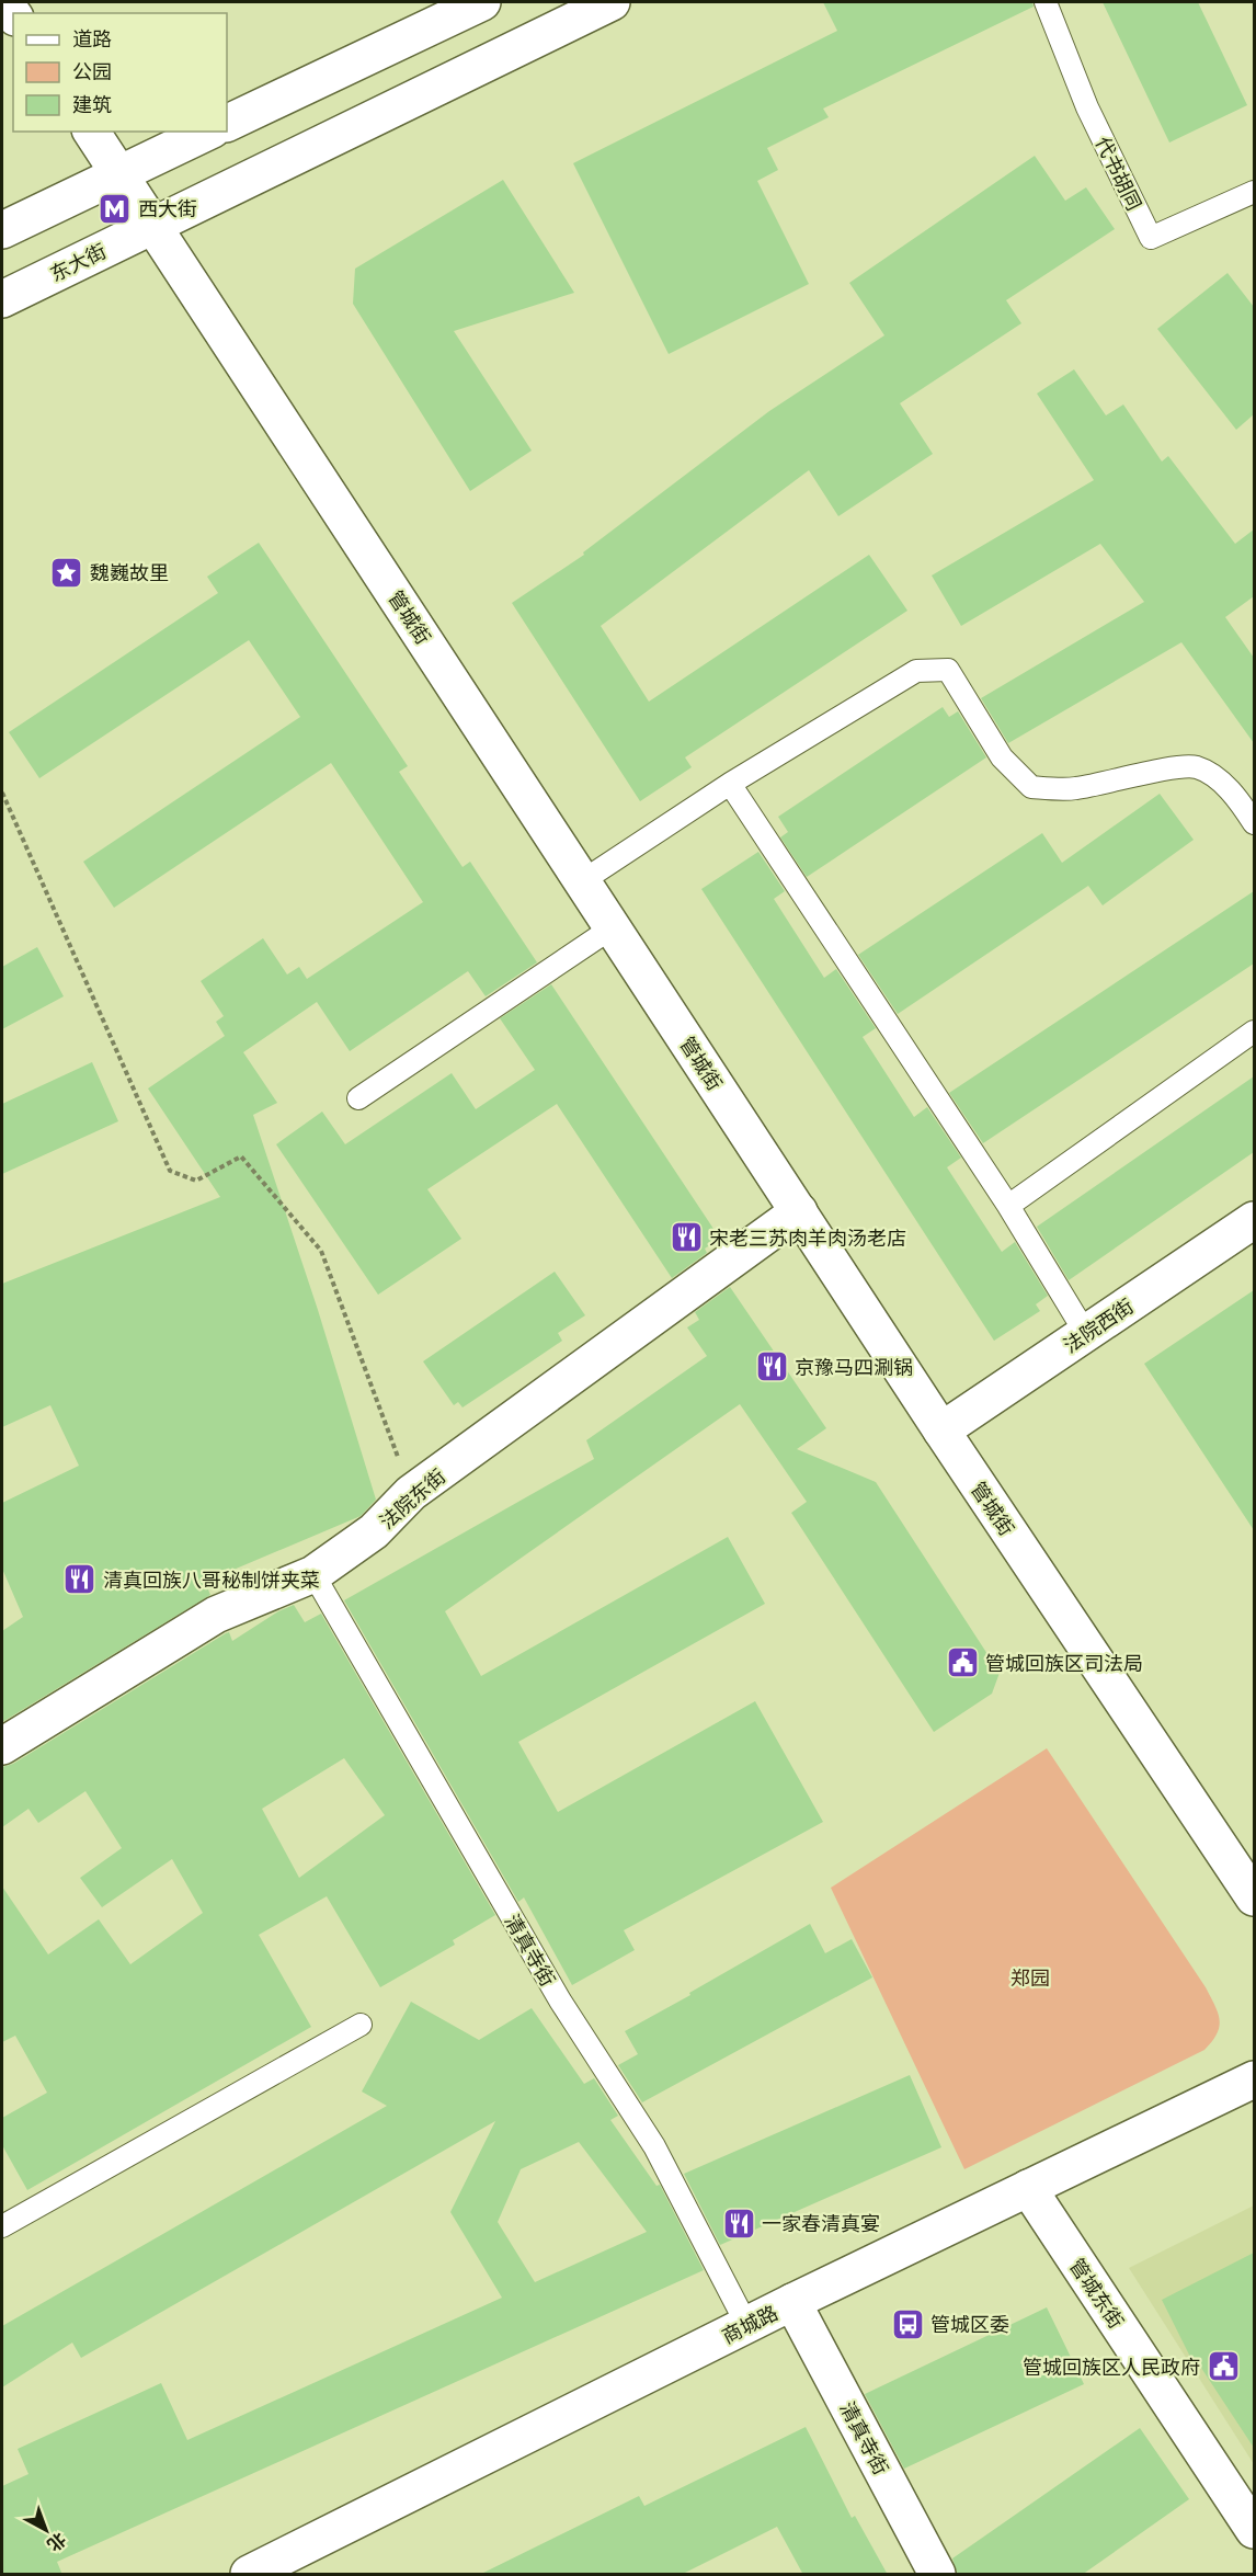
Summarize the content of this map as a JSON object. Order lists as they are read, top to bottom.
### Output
{
  "streets": {
    "street": [
      "东大街",
      "管城街",
      "法院西街",
      "法院东街",
      "清真寺街",
      "管城东街",
      "商城路"
    ],
    "lane": ["代书胡同"]
  },
  "crossings": [
    ["东大街", "管城街"],
    ["管城街", "法院西街"],
    ["管城街", "法院东街"],
    ["法院东街", "清真寺街"],
    ["清真寺街", "商城路"],
    ["管城东街", "商城路"]
  ],
  "parks": ["郑园"],
  "places": {
    "metro station": ["西大街"],
    "place": ["魏巍故里"],
    "restaurant": [
      "宋老三苏肉羊肉汤老店",
      "京豫马四涮锅",
      "清真回族八哥秘制饼夹菜",
      "一家春清真宴"
    ],
    "public building": ["管城回族区司法局", "管城回族区人民政府"],
    "bus stop": ["管城区委"]
  },
  "legend": ["道路", "公园", "建筑"],
  "north": "bottom right"
}
